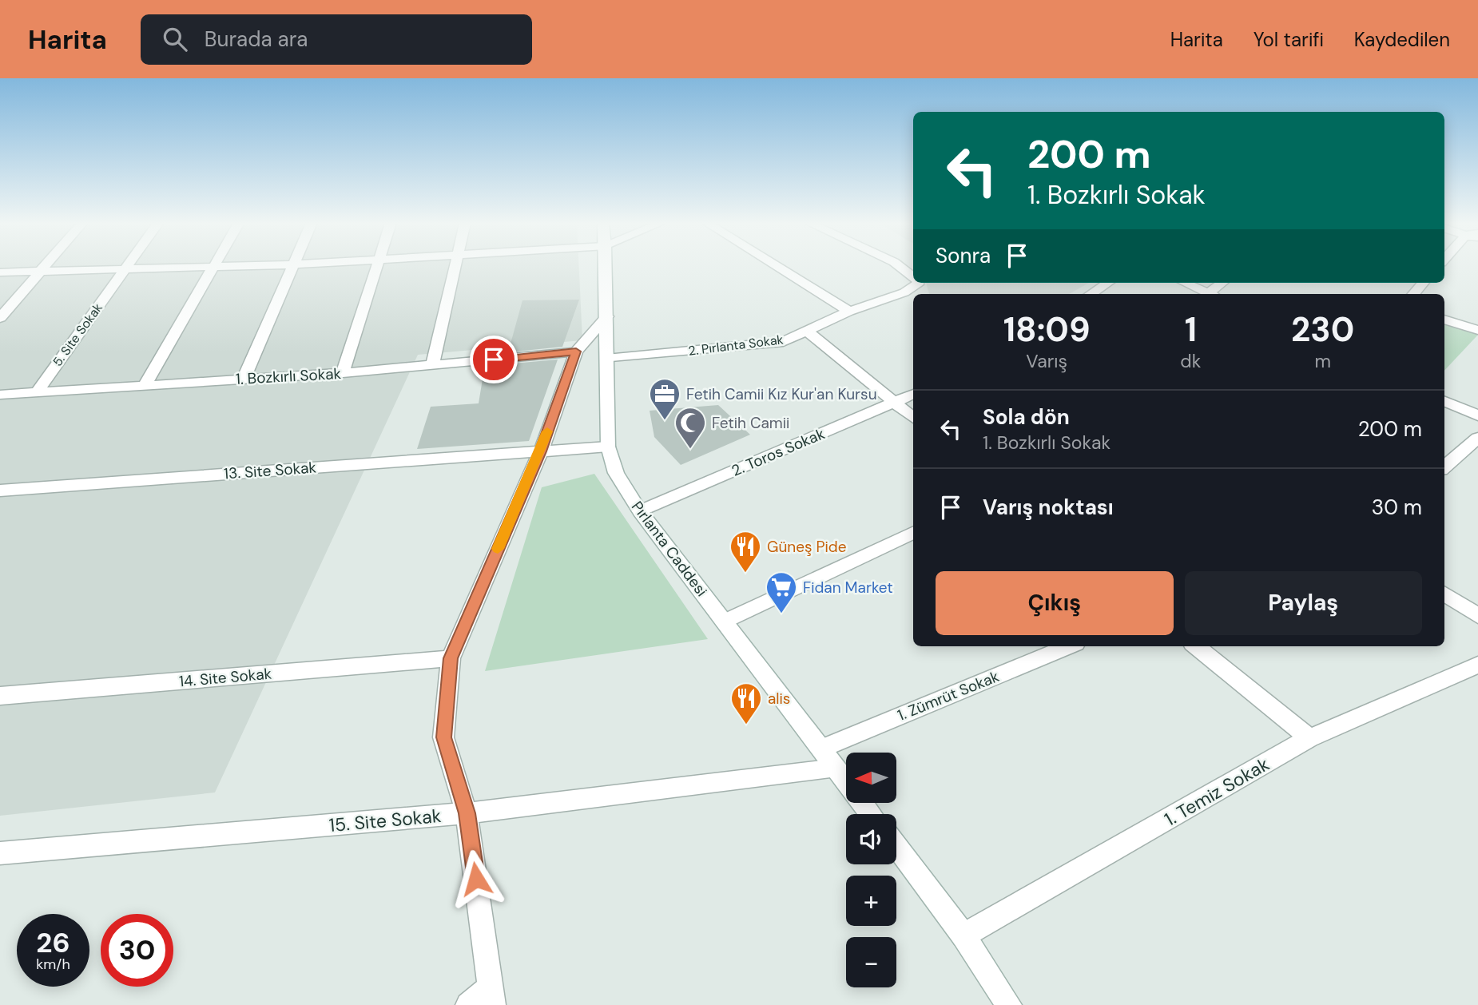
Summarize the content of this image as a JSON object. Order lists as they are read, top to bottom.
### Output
{
  "streets": {
    "street": [
      "5. Site Sokak",
      "2. Pırlanta Sokak",
      "1. Bozkırlı Sokak",
      "2. Toros Sokak",
      "13. Site Sokak",
      "Pırlanta Caddesi",
      "14. Site Sokak",
      "1. Zümrüt Sokak",
      "1. Temiz Sokak",
      "15. Site Sokak"
    ]
  },
  "crossings": [
    ["5. Site Sokak", "1. Bozkırlı Sokak"],
    ["2. Pırlanta Sokak", "Pırlanta Caddesi"],
    ["2. Toros Sokak", "Pırlanta Caddesi"],
    ["13. Site Sokak", "Pırlanta Caddesi"],
    ["Pırlanta Caddesi", "1. Zümrüt Sokak"],
    ["Pırlanta Caddesi", "15. Site Sokak"]
  ],
  "places": {
    "office": ["Fetih Camii Kız Kur'an Kursu"],
    "mosque": ["Fetih Camii"],
    "restaurant": ["Güneş Pide", "alis"],
    "supermarket": ["Fidan Market"]
  },
  "north": "left",
  "page": {
    "header": "Harita",
    "search": "Burada ara",
    "nav": ["Harita", "Yol tarifi", "Kaydedilen"],
    "turn": ["200 m", "1. Bozkırlı Sokak"],
    "then": "Sonra",
    "eta": [
      "18:09",
      "Varış",
      "1",
      "dk",
      "230",
      "m"
    ],
    "list": [
      {
        "name": "Sola dön",
        "note": "1. Bozkırlı Sokak",
        "value": "200 m"
      },
      {
        "name": "Varış noktası",
        "value": "30 m"
      }
    ],
    "buttons": ["Çıkış", "Paylaş"],
    "map_buttons": ["+", "−"],
    "speed": "26 km/h",
    "limit": "30"
  }
}
